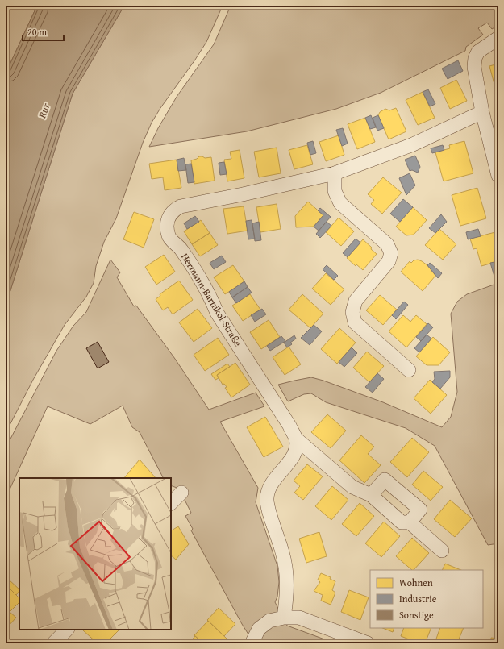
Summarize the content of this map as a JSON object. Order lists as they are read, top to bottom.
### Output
{
  "streets": {
    "street": ["Hermann-Barnikol-Straße"]
  },
  "water": ["Rur"],
  "legend": ["Wohnen", "Industrie", "Sonstige"],
  "scale_bar": "20 m"
}
